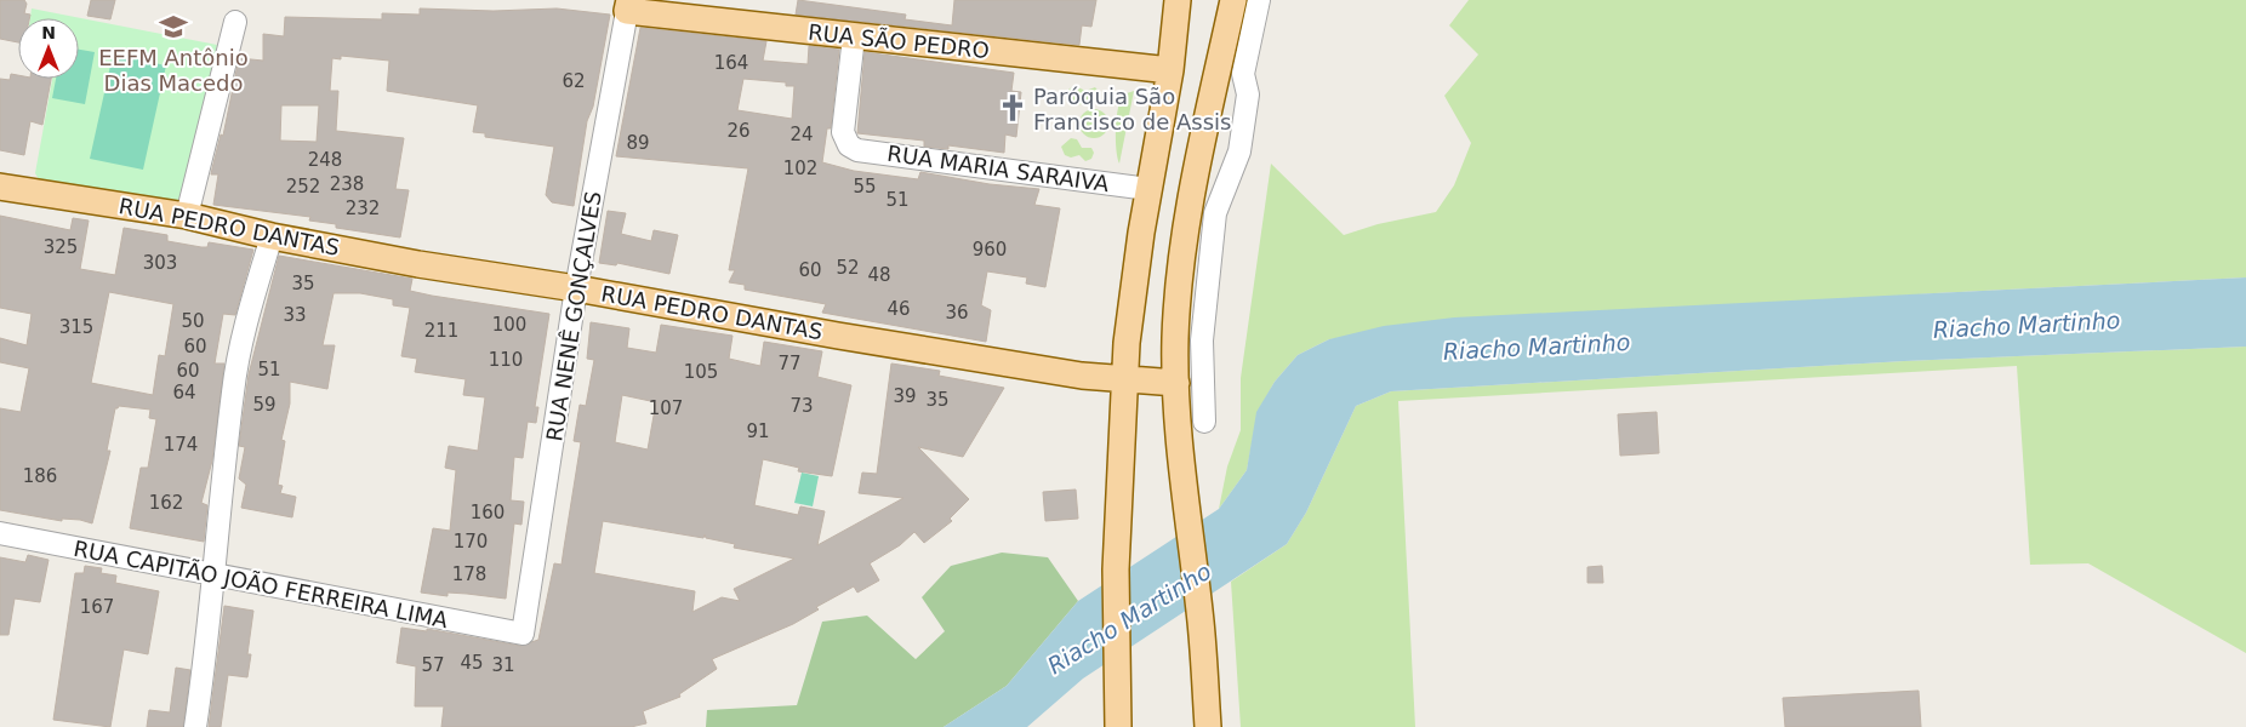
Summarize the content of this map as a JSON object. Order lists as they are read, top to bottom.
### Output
{
  "streets": {
    "main road": ["RUA SÃO PEDRO", "RUA PEDRO DANTAS"],
    "street": ["RUA MARIA SARAIVA", "RUA NENÊ GONÇALVES", "RUA CAPITÃO JOÃO FERREIRA LIMA"]
  },
  "crossings": [
    ["RUA SÃO PEDRO", "RUA MARIA SARAIVA"],
    ["RUA SÃO PEDRO", "RUA NENÊ GONÇALVES"],
    ["RUA PEDRO DANTAS", "RUA NENÊ GONÇALVES"],
    ["RUA NENÊ GONÇALVES", "RUA CAPITÃO JOÃO FERREIRA LIMA"]
  ],
  "water": ["Riacho Martinho"],
  "places": {
    "school or university": ["EEFM Antônio Dias Macedo"],
    "church": ["Paróquia São Francisco de Assis"]
  },
  "house_numbers": [
    "164",
    "62",
    "26",
    "24",
    "89",
    "248",
    "102",
    "238",
    "252",
    "55",
    "51",
    "232",
    "325",
    "960",
    "303",
    "52",
    "60",
    "48",
    "35",
    "46",
    "36",
    "33",
    "50",
    "100",
    "315",
    "211",
    "60",
    "110",
    "77",
    "51",
    "60",
    "105",
    "64",
    "39",
    "35",
    "59",
    "73",
    "107",
    "91",
    "174",
    "186",
    "162",
    "160",
    "170",
    "178",
    "167",
    "45",
    "57",
    "31"
  ],
  "north": "top"
}
